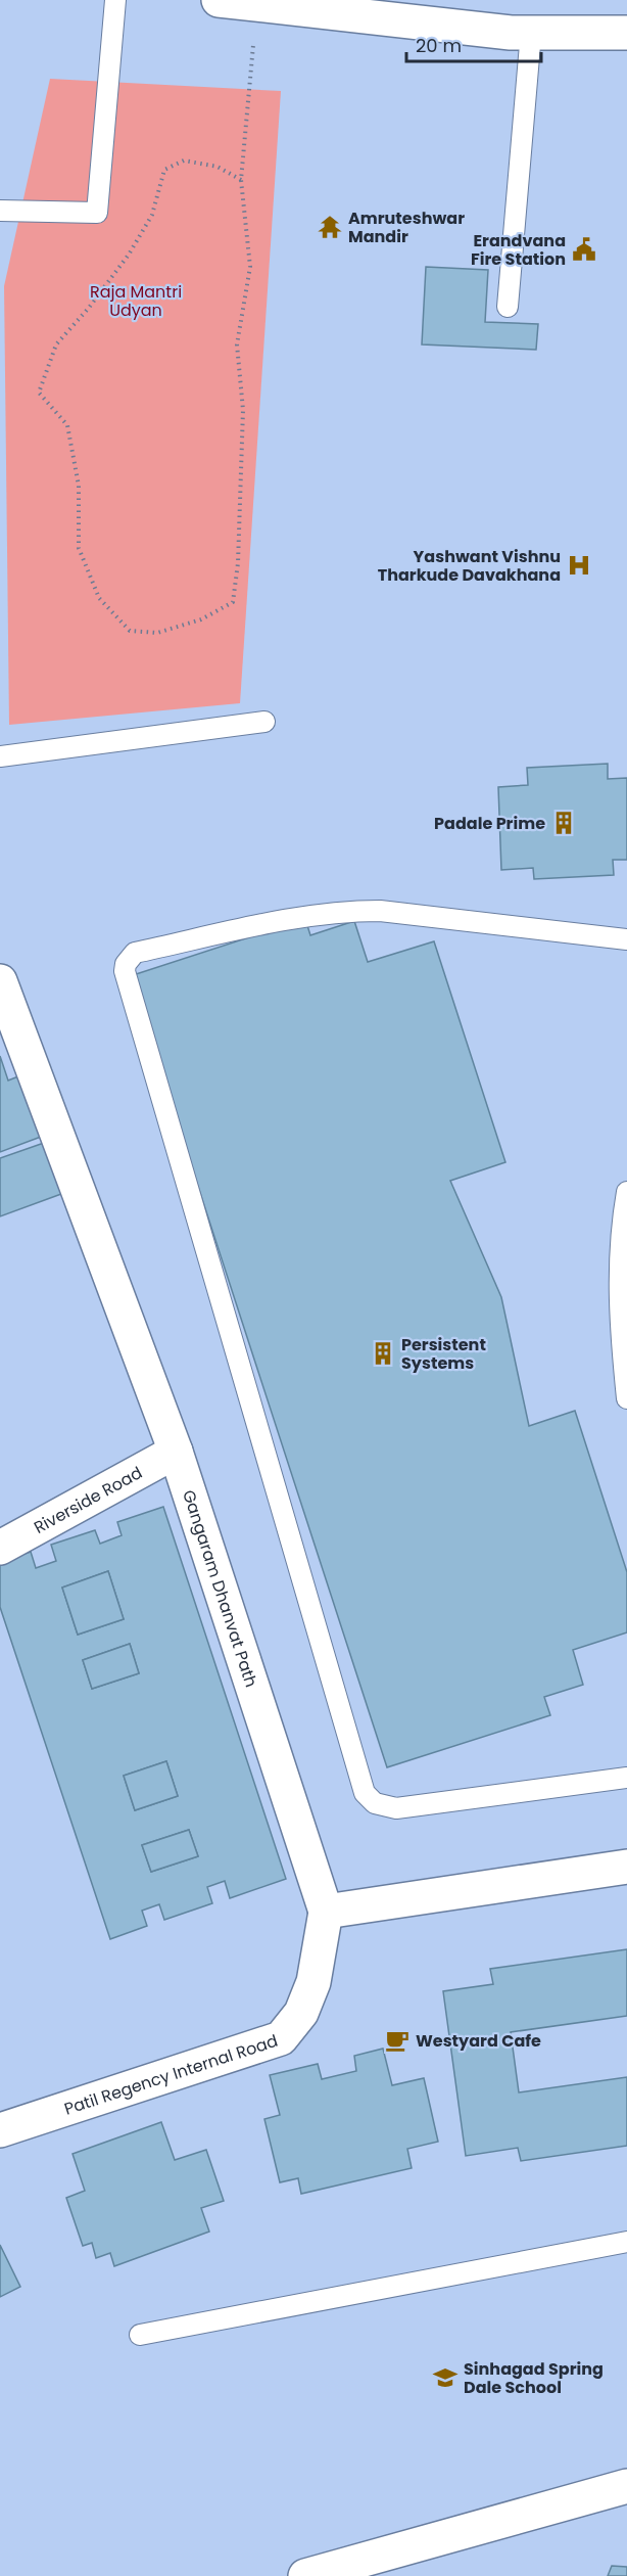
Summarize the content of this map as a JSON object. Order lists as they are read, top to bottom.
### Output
{
  "streets": {
    "street": ["Riverside Road", "Gangaram Dhanvat Path", "Patil Regency Internal Road"]
  },
  "crossings": [
    ["Riverside Road", "Gangaram Dhanvat Path"],
    ["Gangaram Dhanvat Path", "Patil Regency Internal Road"]
  ],
  "parks": ["Raja Mantri Udyan"],
  "places": {
    "temple": ["Amruteshwar Mandir"],
    "public building": ["Erandvana Fire Station"],
    "hospital": ["Yashwant Vishnu Tharkude Davakhana"],
    "building": ["Padale Prime", "Persistent Systems"],
    "cafe": ["Westyard Cafe"],
    "school or university": ["Sinhagad Spring Dale School"]
  },
  "scale_bar": "20 m"
}
